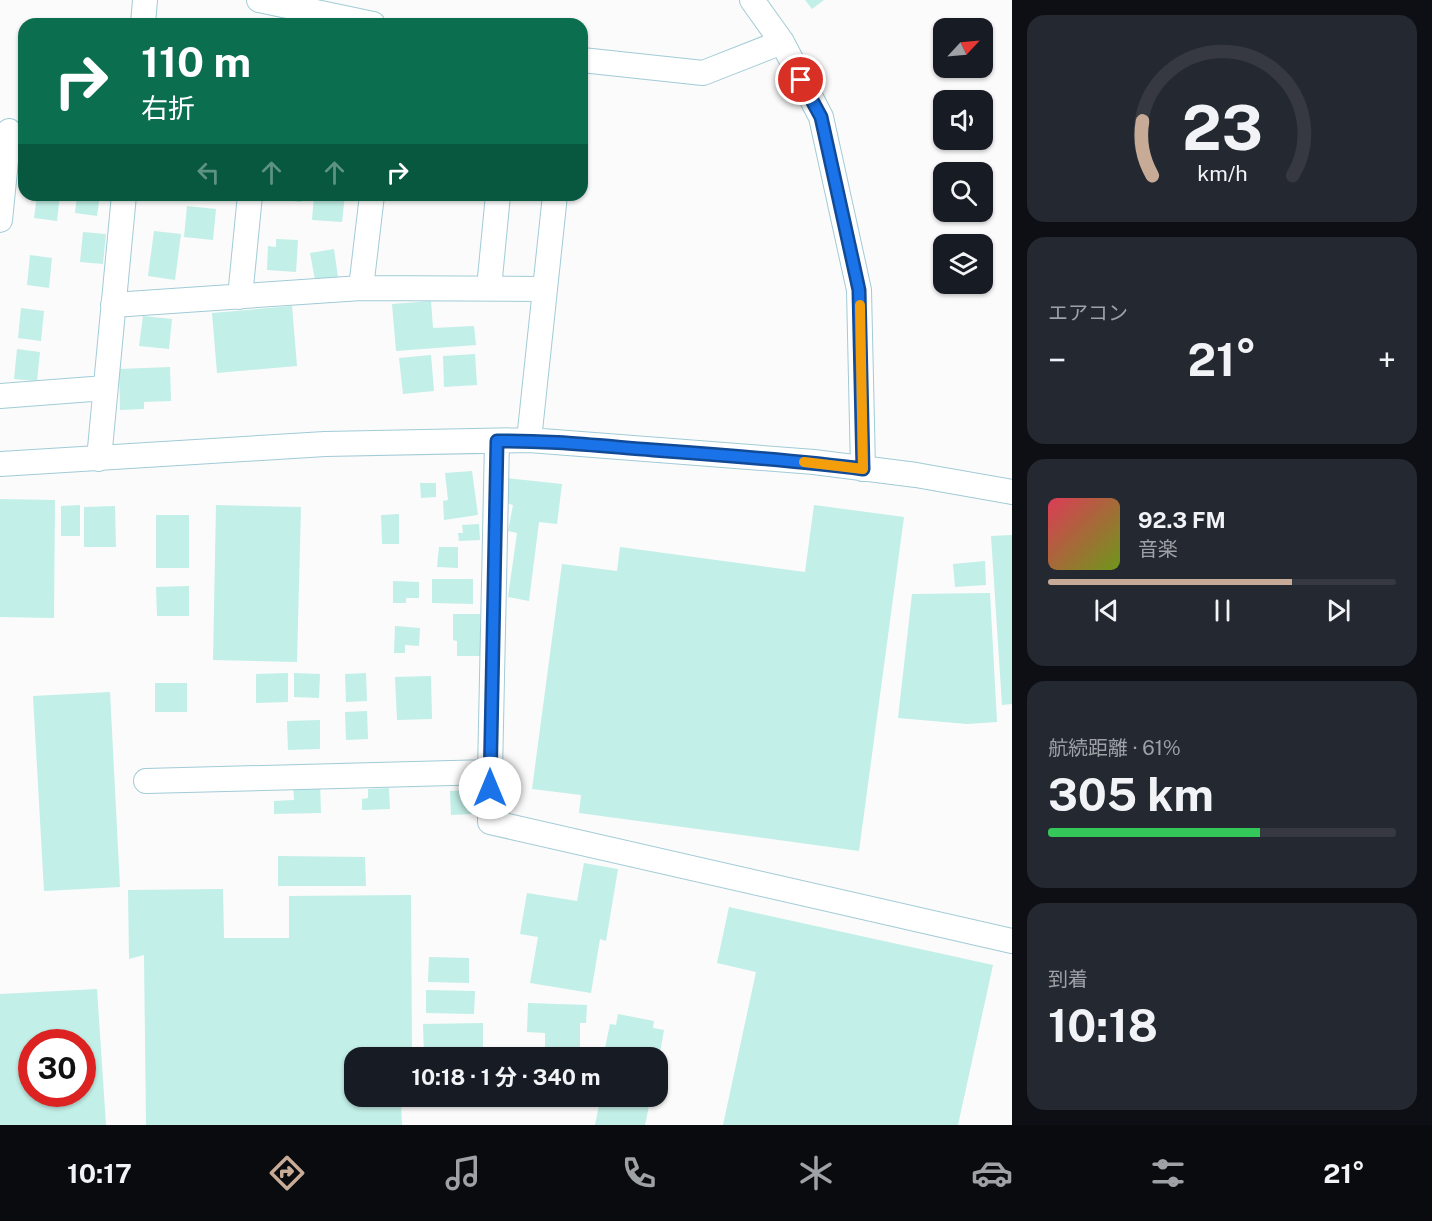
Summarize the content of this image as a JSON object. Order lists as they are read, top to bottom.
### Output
{
  "north": "top right",
  "page": {
    "turn": ["110 m", "右折"],
    "tile": [
      "エアコン",
      ["航続距離 · 61%", "305 km"],
      ["到着", "10:18"]
    ],
    "heat": ["−", "21°", "+"],
    "song": ["92.3 FM", "音楽"],
    "limit": "30",
    "trip": "10:18 · 1 分 · 340 m",
    "tabs": ["10:17", "21°"],
    "gauge": ["23", "km/h"]
  }
}
